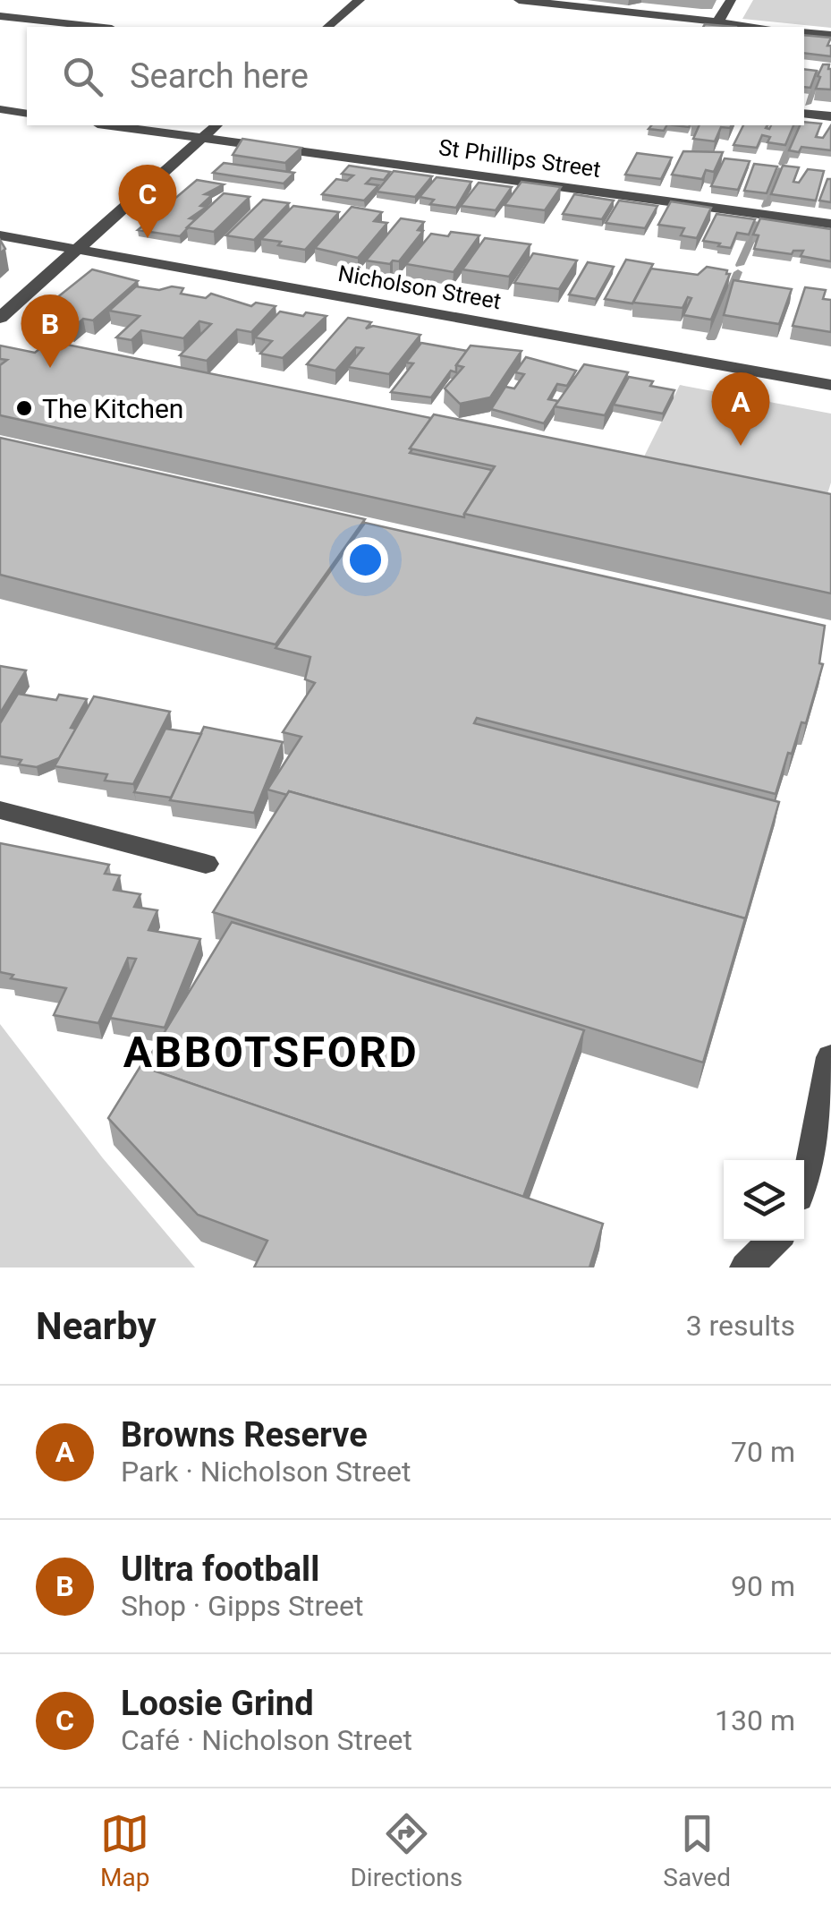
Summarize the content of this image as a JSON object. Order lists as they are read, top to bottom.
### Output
{
  "streets": {
    "street": ["St Phillips Street", "Nicholson Street"]
  },
  "districts": ["ABBOTSFORD"],
  "places": ["The Kitchen"],
  "page": {
    "search": "Search here",
    "pins": ["C", "B", "A"],
    "heading": ["Nearby", "3 results"],
    "list": [
      {
        "mark": "A",
        "name": "Browns Reserve",
        "note": "Park · Nicholson Street",
        "value": "70 m"
      },
      {
        "mark": "B",
        "name": "Ultra football",
        "note": "Shop · Gipps Street",
        "value": "90 m"
      },
      {
        "mark": "C",
        "name": "Loosie Grind",
        "note": "Café · Nicholson Street",
        "value": "130 m"
      }
    ],
    "nav": ["Map", "Directions", "Saved"]
  }
}
